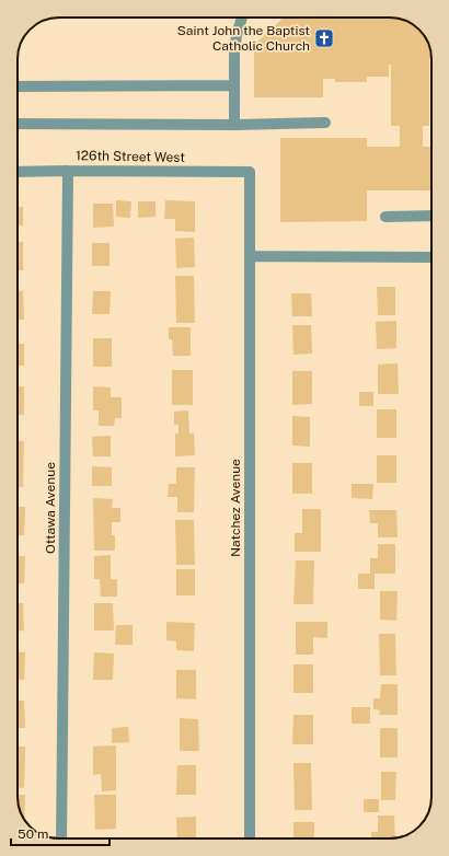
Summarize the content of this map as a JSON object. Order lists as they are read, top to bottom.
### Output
{
  "streets": {
    "street": ["126th Street West", "Ottawa Avenue", "Natchez Avenue"]
  },
  "crossings": [
    ["126th Street West", "Ottawa Avenue"],
    ["126th Street West", "Natchez Avenue"]
  ],
  "places": {
    "church": ["Saint John the Baptist Catholic Church"]
  },
  "scale_bar": "50 m"
}
